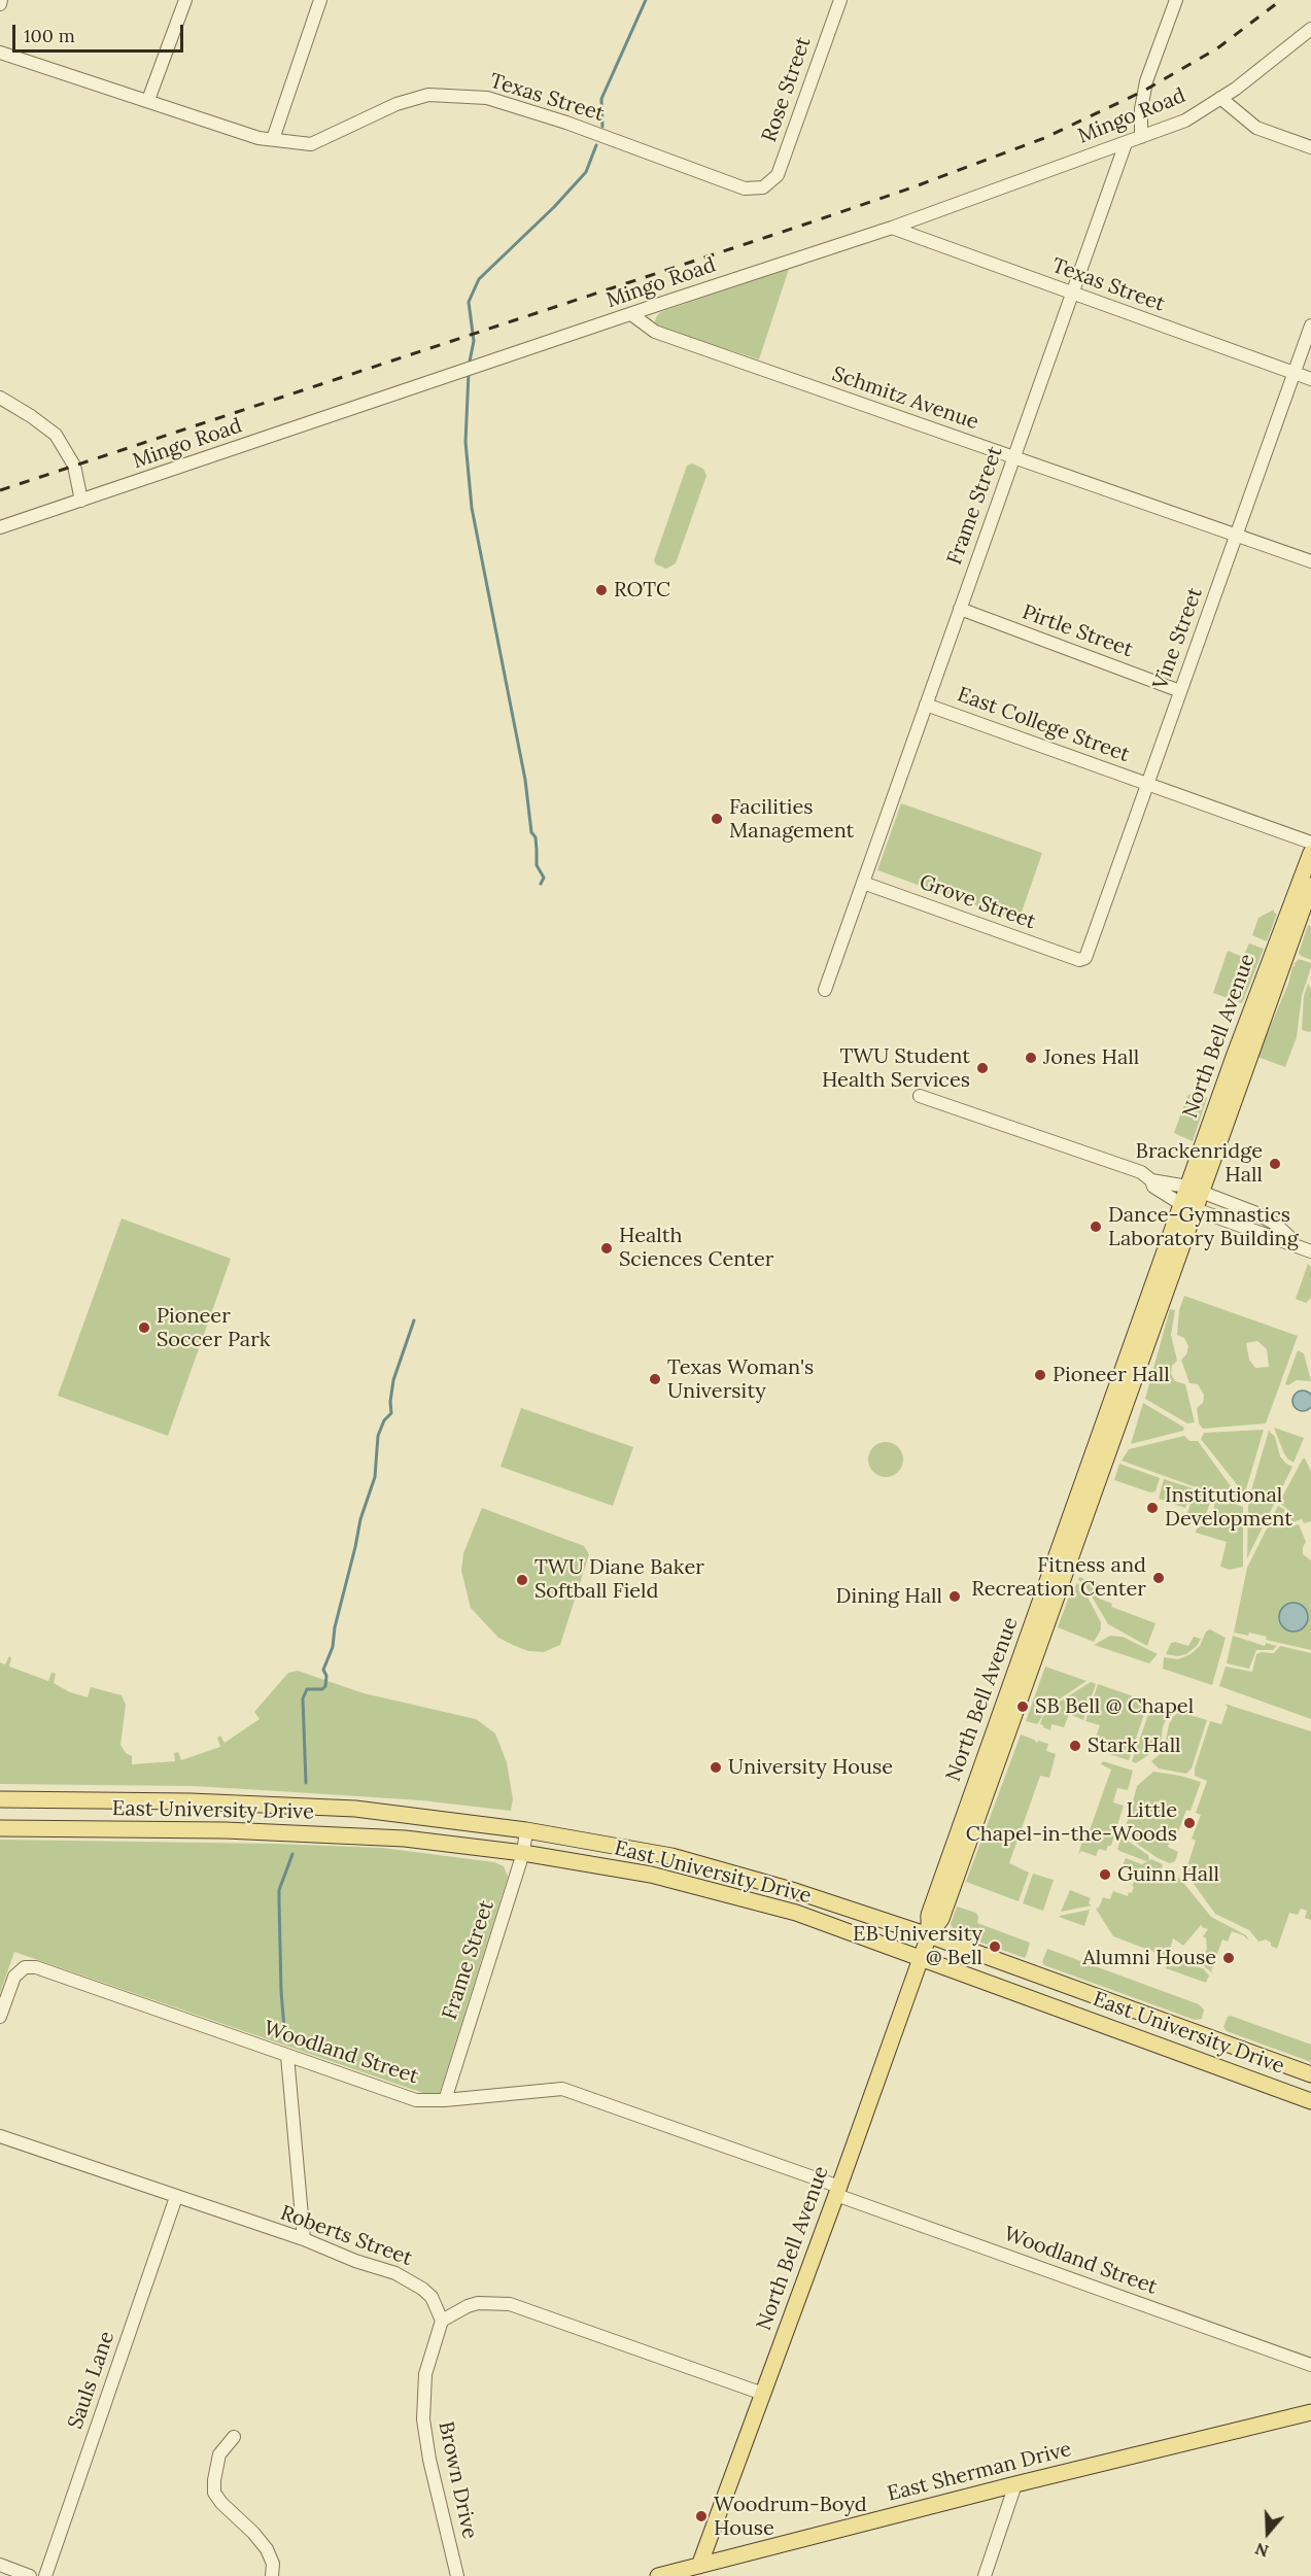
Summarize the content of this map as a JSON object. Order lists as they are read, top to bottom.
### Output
{
  "streets": {
    "main road": ["North Bell Avenue", "East University Drive", "East Sherman Drive"],
    "street": [
      "Rose Street",
      "Texas Street",
      "Mingo Road",
      "Schmitz Avenue",
      "Frame Street",
      "Pirtle Street",
      "Vine Street",
      "East College Street",
      "Grove Street",
      "Woodland Street",
      "Roberts Street",
      "Sauls Lane",
      "Brown Drive"
    ]
  },
  "crossings": [
    ["Rose Street", "Texas Street"],
    ["Texas Street", "Mingo Road"],
    ["Texas Street", "Frame Street"],
    ["Texas Street", "Vine Street"],
    ["Mingo Road", "Schmitz Avenue"],
    ["Mingo Road", "Frame Street"],
    ["Schmitz Avenue", "Frame Street"],
    ["Schmitz Avenue", "Vine Street"],
    ["Frame Street", "Pirtle Street"],
    ["Frame Street", "East College Street"],
    ["Frame Street", "Grove Street"],
    ["Frame Street", "East University Drive"],
    ["Frame Street", "Woodland Street"],
    ["Pirtle Street", "Vine Street"],
    ["Vine Street", "East College Street"],
    ["Vine Street", "Grove Street"],
    ["North Bell Avenue", "East University Drive"],
    ["North Bell Avenue", "Woodland Street"],
    ["North Bell Avenue", "East Sherman Drive"],
    ["Roberts Street", "Sauls Lane"],
    ["Roberts Street", "Brown Drive"]
  ],
  "places": [
    "ROTC",
    "Facilities Management",
    "Jones Hall",
    "TWU Student Health Services",
    "Brackenridge Hall",
    "Dance-Gymnastics Laboratory Building",
    "Health Sciences Center",
    "Pioneer Soccer Park",
    "Pioneer Hall",
    "Texas Woman's University",
    "Institutional Development",
    "Fitness and Recreation Center",
    "TWU Diane Baker Softball Field",
    "Dining Hall",
    "SB Bell @ Chapel",
    "Stark Hall",
    "University House",
    "Little Chapel-in-the-Woods",
    "Guinn Hall",
    "EB University @ Bell",
    "Alumni House",
    "Woodrum-Boyd House"
  ],
  "scale_bar": "100 m",
  "north": "bottom"
}
